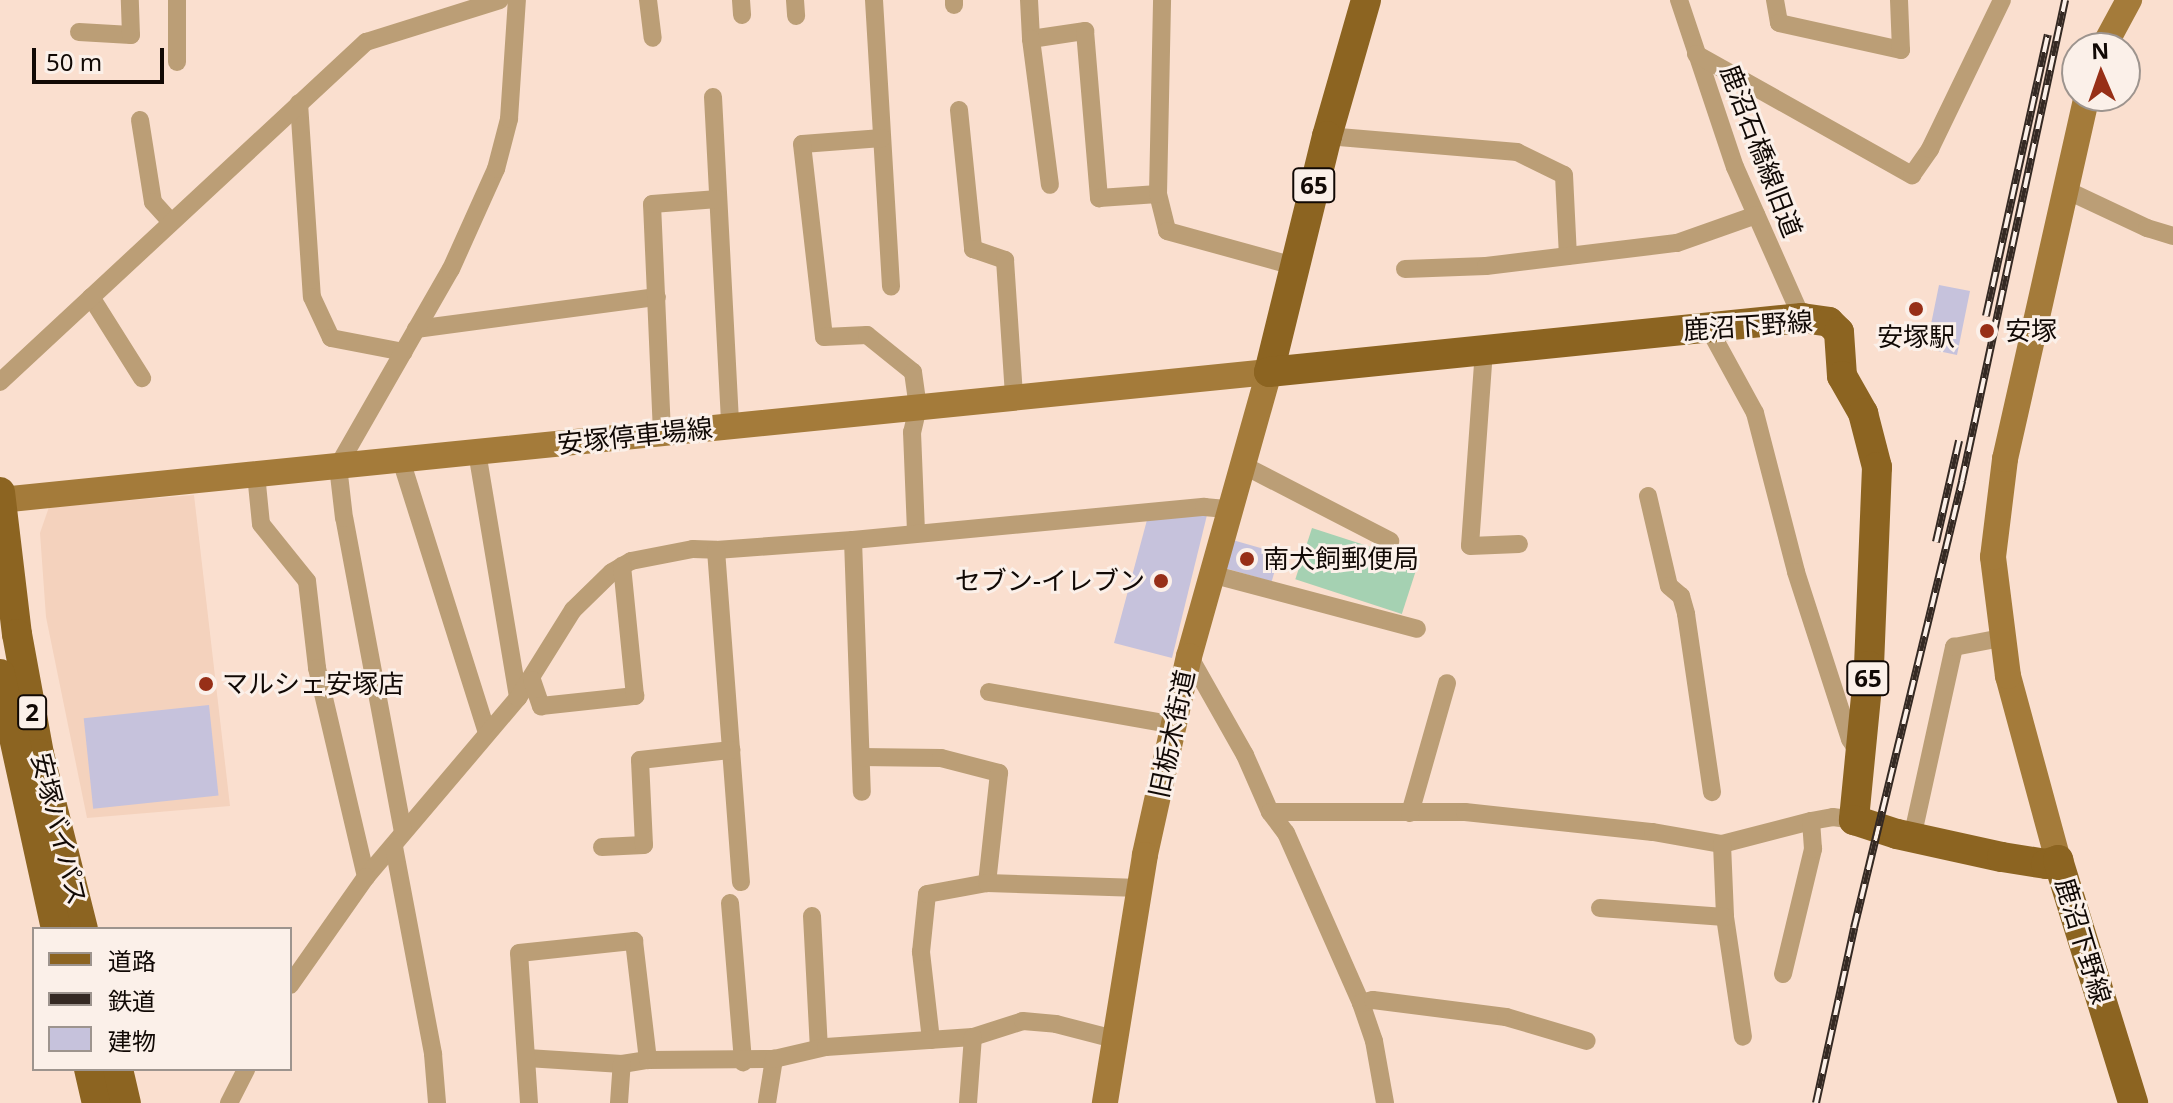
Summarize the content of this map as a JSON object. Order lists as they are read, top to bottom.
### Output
{
  "streets": {
    "main road": [
      "65",
      "鹿沼下野線",
      "2",
      "安塚バイパス"
    ],
    "street": ["鹿沼石橋線旧道", "安塚停車場線", "旧栃木街道"]
  },
  "crossings": [
    ["鹿沼石橋線旧道", "鹿沼下野線"],
    ["65", "鹿沼下野線"],
    ["65", "安塚停車場線"],
    ["65", "旧栃木街道"],
    ["鹿沼下野線", "安塚停車場線"],
    ["鹿沼下野線", "旧栃木街道"],
    ["安塚停車場線", "旧栃木街道"],
    ["安塚停車場線", "安塚バイパス"]
  ],
  "places": [
    "安塚駅",
    "安塚",
    "南犬飼郵便局",
    "セブン-イレブン",
    "マルシェ安塚店"
  ],
  "legend": ["道路", "鉄道", "建物"],
  "scale_bar": "50 m",
  "north": "top"
}
